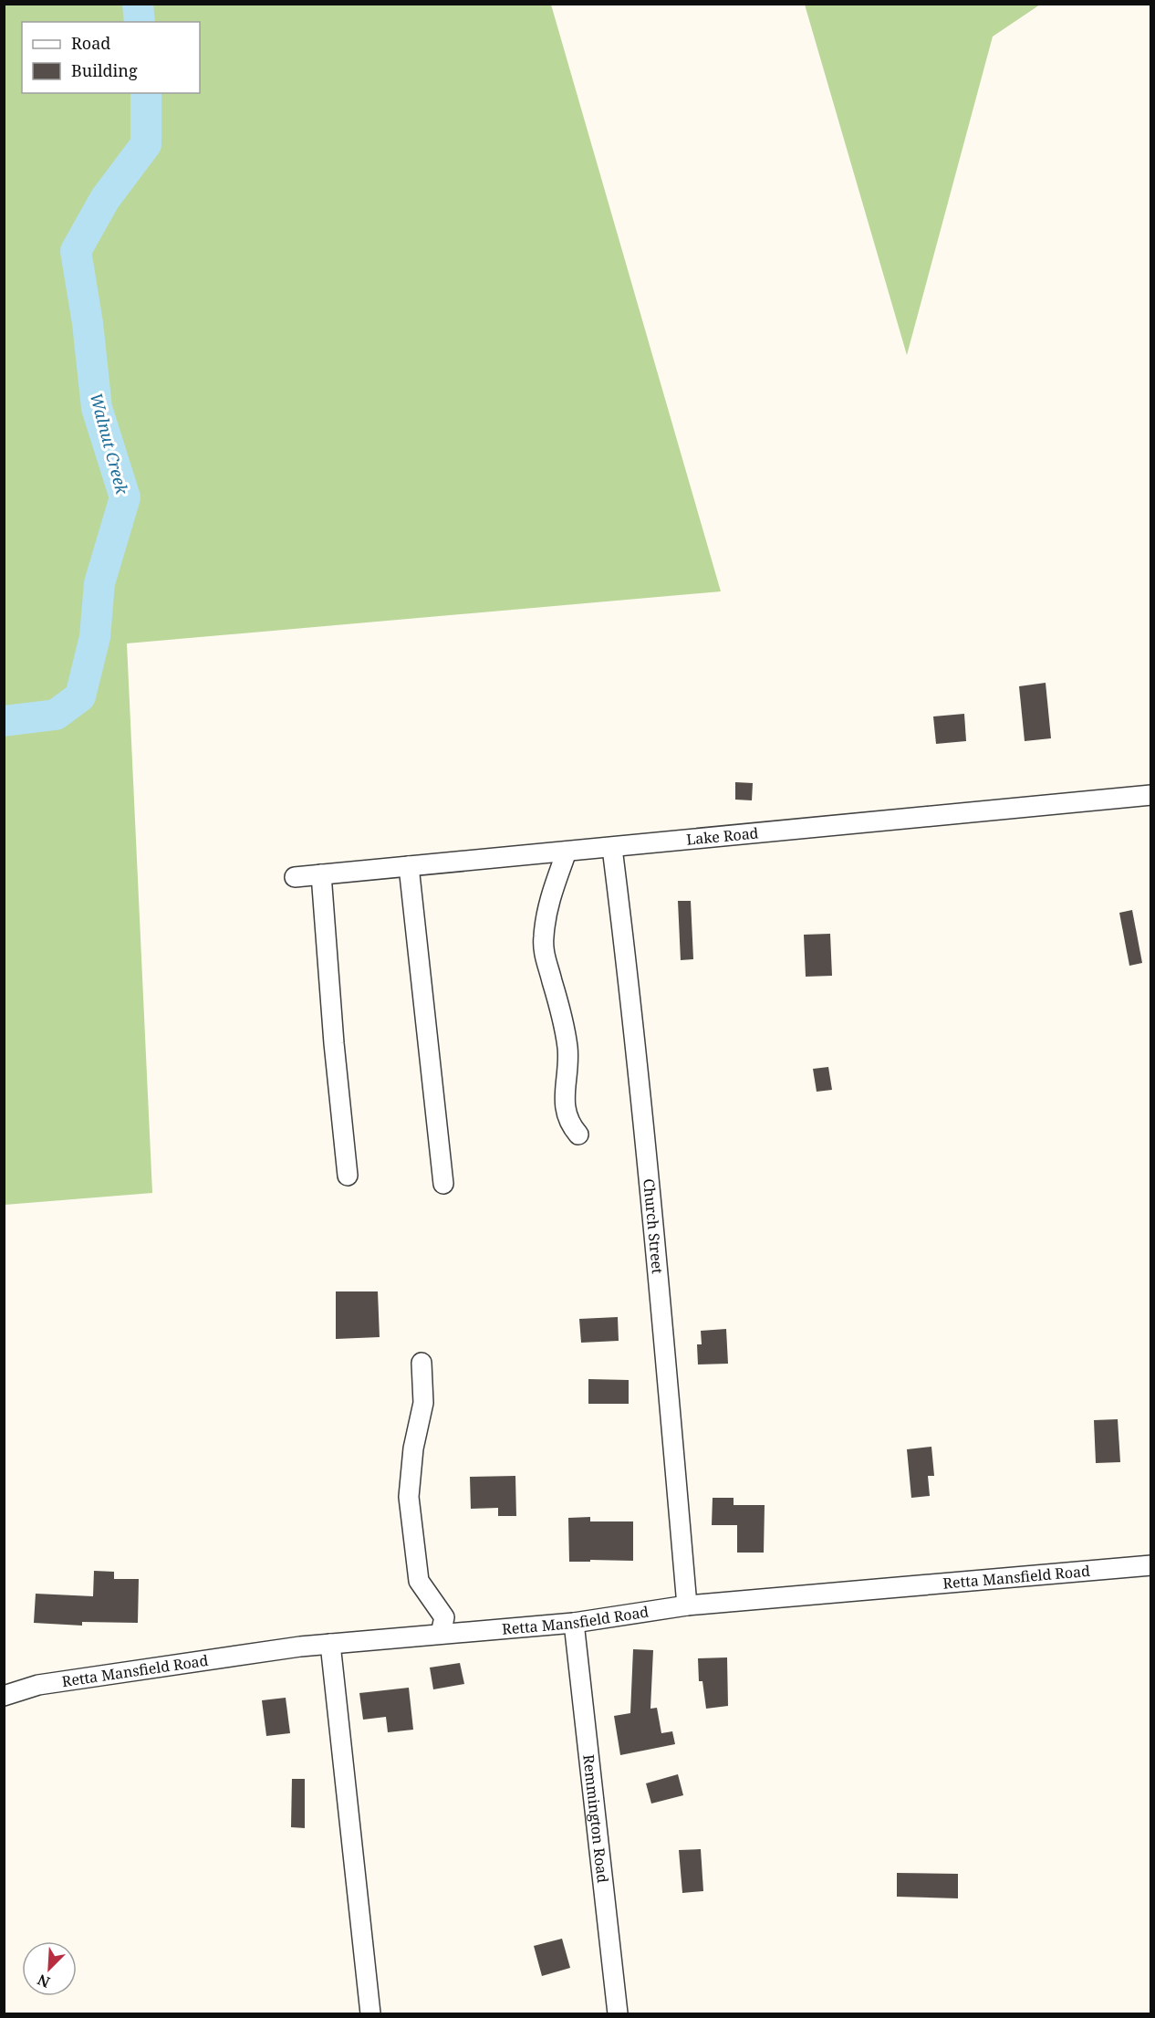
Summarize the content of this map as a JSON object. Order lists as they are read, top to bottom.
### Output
{
  "streets": {
    "street": [
      "Lake Road",
      "Church Street",
      "Retta Mansfield Road",
      "Remmington Road"
    ]
  },
  "crossings": [
    ["Lake Road", "Church Street"],
    ["Church Street", "Retta Mansfield Road"],
    ["Retta Mansfield Road", "Remmington Road"]
  ],
  "water": ["Walnut Creek"],
  "legend": ["Road", "Building"],
  "north": "bottom left"
}
